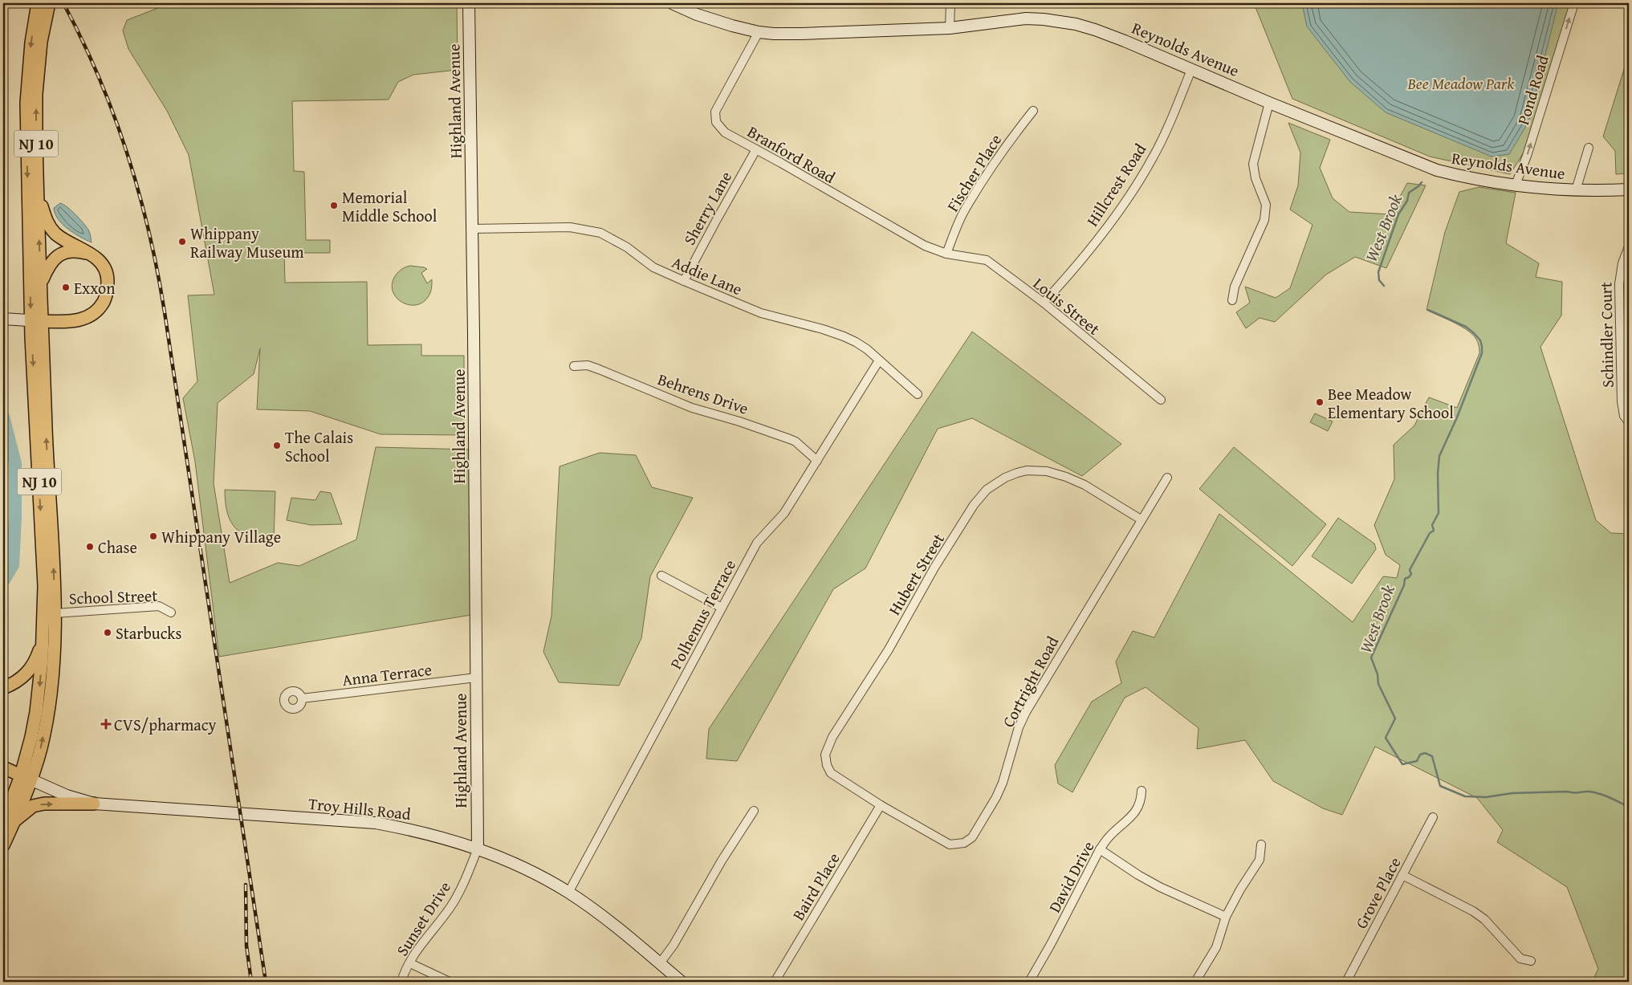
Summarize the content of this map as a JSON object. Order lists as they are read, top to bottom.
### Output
{
  "streets": {
    "main road": ["NJ 10"],
    "street": [
      "Reynolds Avenue",
      "Pond Road",
      "Highland Avenue",
      "Branford Road",
      "Fischer Place",
      "Hillcrest Road",
      "Sherry Lane",
      "Addie Lane",
      "Louis Street",
      "Schindler Court",
      "Behrens Drive",
      "Hubert Street",
      "School Street",
      "Polhemus Terrace",
      "Anna Terrace",
      "Cortright Road",
      "Troy Hills Road",
      "David Drive",
      "Baird Place",
      "Grove Place",
      "Sunset Drive"
    ]
  },
  "crossings": [
    ["Reynolds Avenue", "Pond Road"],
    ["Reynolds Avenue", "Branford Road"],
    ["Reynolds Avenue", "Hillcrest Road"],
    ["Highland Avenue", "Addie Lane"],
    ["Highland Avenue", "Anna Terrace"],
    ["Highland Avenue", "Troy Hills Road"],
    ["Highland Avenue", "Sunset Drive"],
    ["NJ 10", "School Street"],
    ["NJ 10", "Troy Hills Road"],
    ["Branford Road", "Fischer Place"],
    ["Branford Road", "Sherry Lane"],
    ["Branford Road", "Louis Street"],
    ["Fischer Place", "Louis Street"],
    ["Hillcrest Road", "Louis Street"],
    ["Sherry Lane", "Addie Lane"],
    ["Addie Lane", "Polhemus Terrace"],
    ["Behrens Drive", "Polhemus Terrace"],
    ["Hubert Street", "Cortright Road"],
    ["Hubert Street", "Baird Place"],
    ["Polhemus Terrace", "Troy Hills Road"],
    ["Cortright Road", "Baird Place"],
    ["Troy Hills Road", "Sunset Drive"]
  ],
  "one_way": ["Pond Road"],
  "water": ["West Brook"],
  "parks": ["Bee Meadow Park"],
  "places": {
    "other": [
      "Memorial Middle School",
      "Whippany Railway Museum",
      "Exxon",
      "Bee Meadow Elementary School",
      "The Calais School",
      "Whippany Village",
      "Chase",
      "Starbucks"
    ],
    "health": ["CVS/pharmacy"]
  }
}
